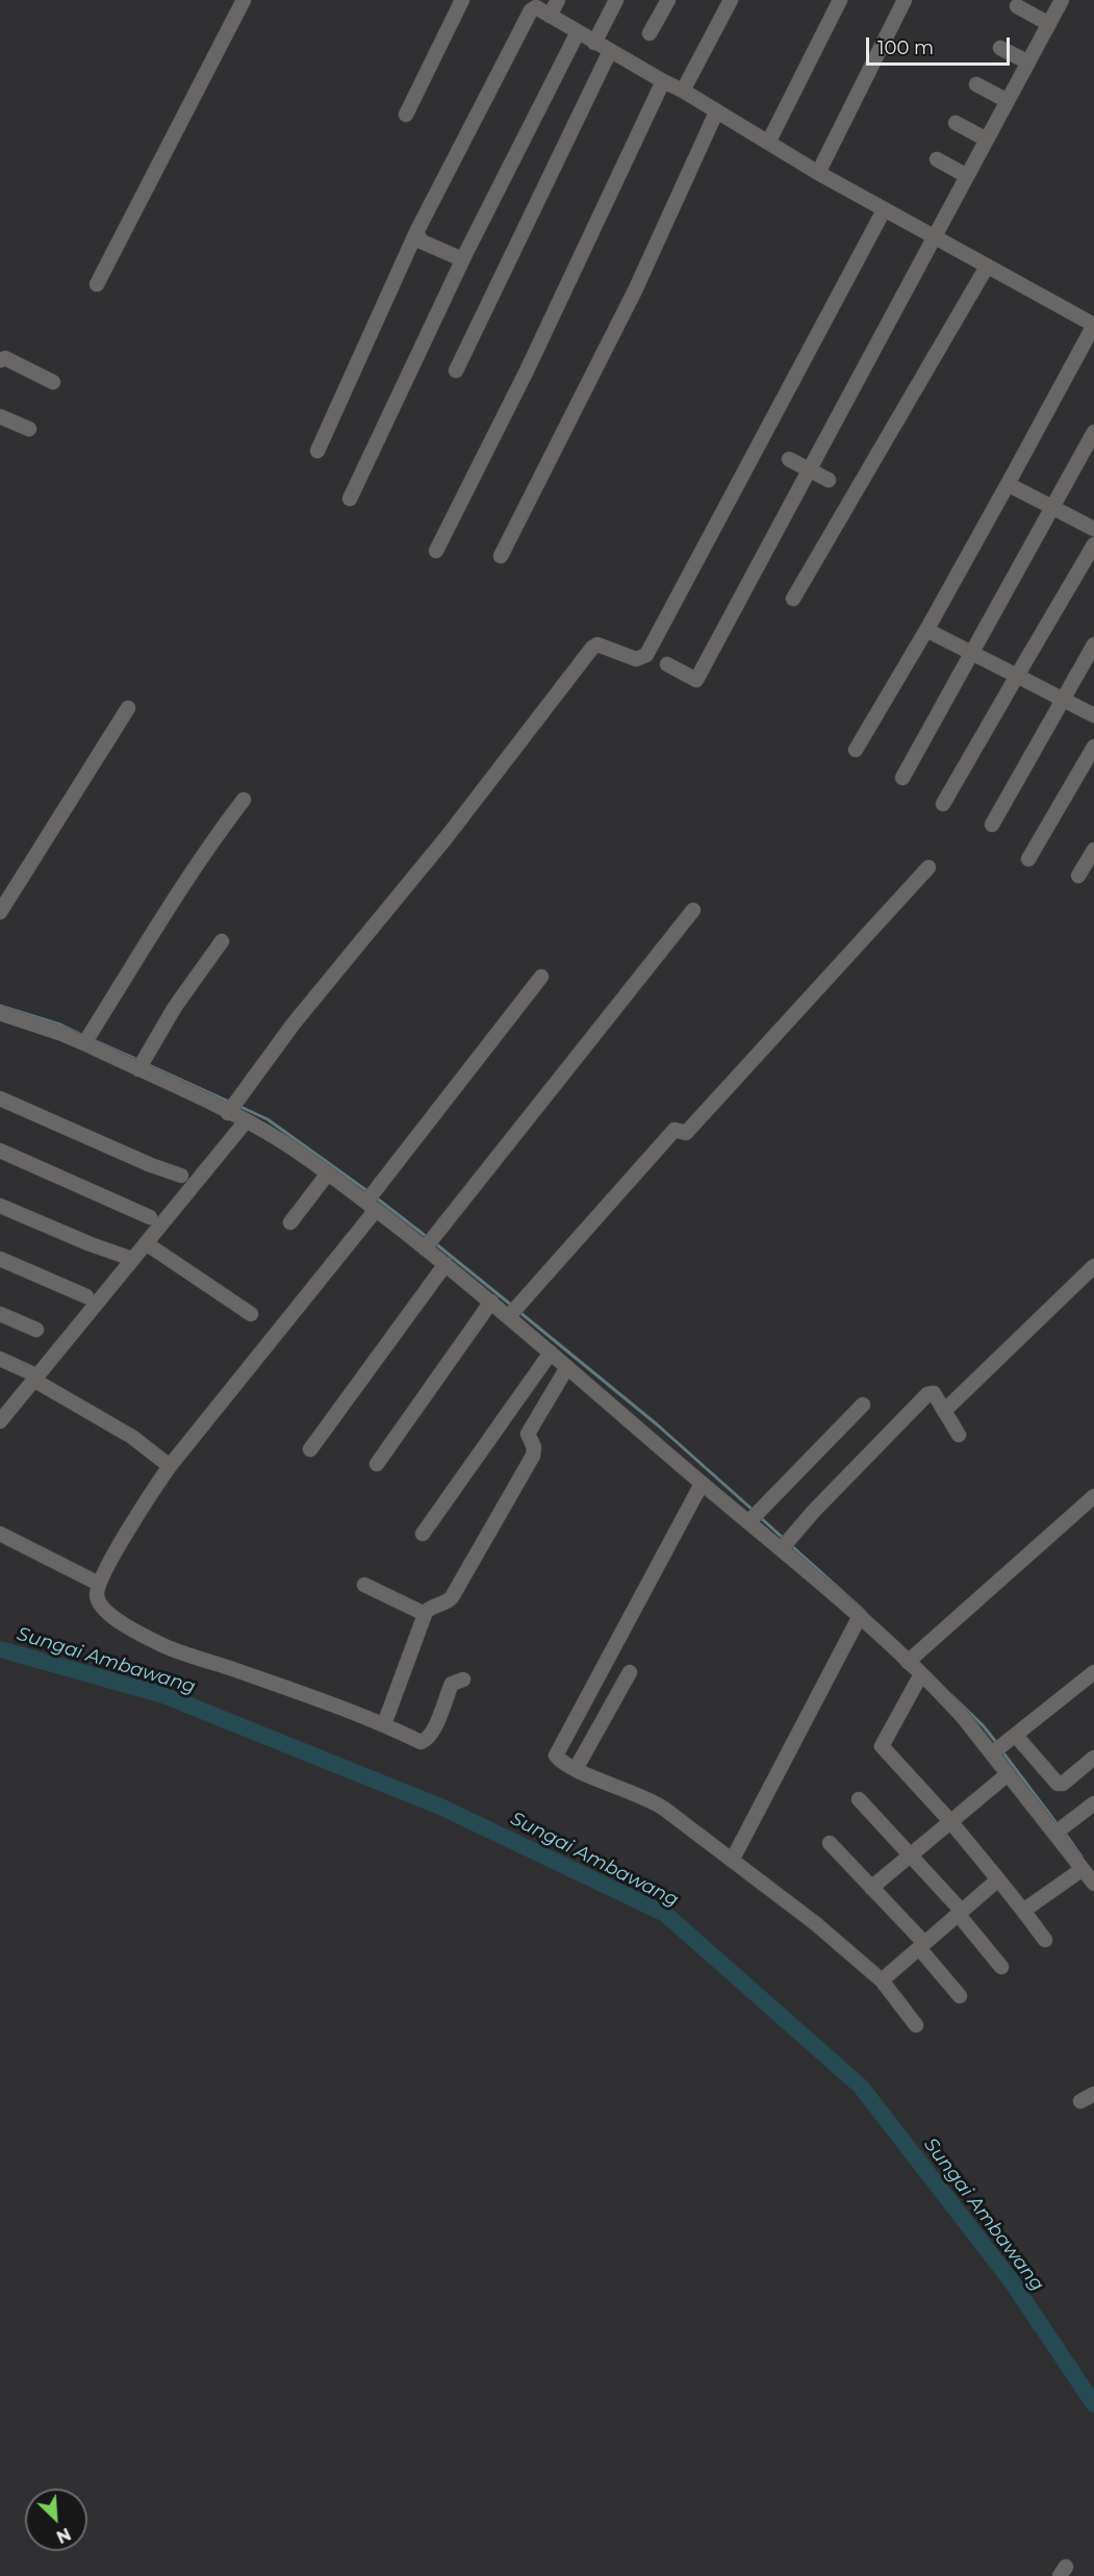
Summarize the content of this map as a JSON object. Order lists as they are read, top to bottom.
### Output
{
  "water": ["Sungai Ambawang"],
  "scale_bar": "100 m",
  "north": "bottom right"
}
